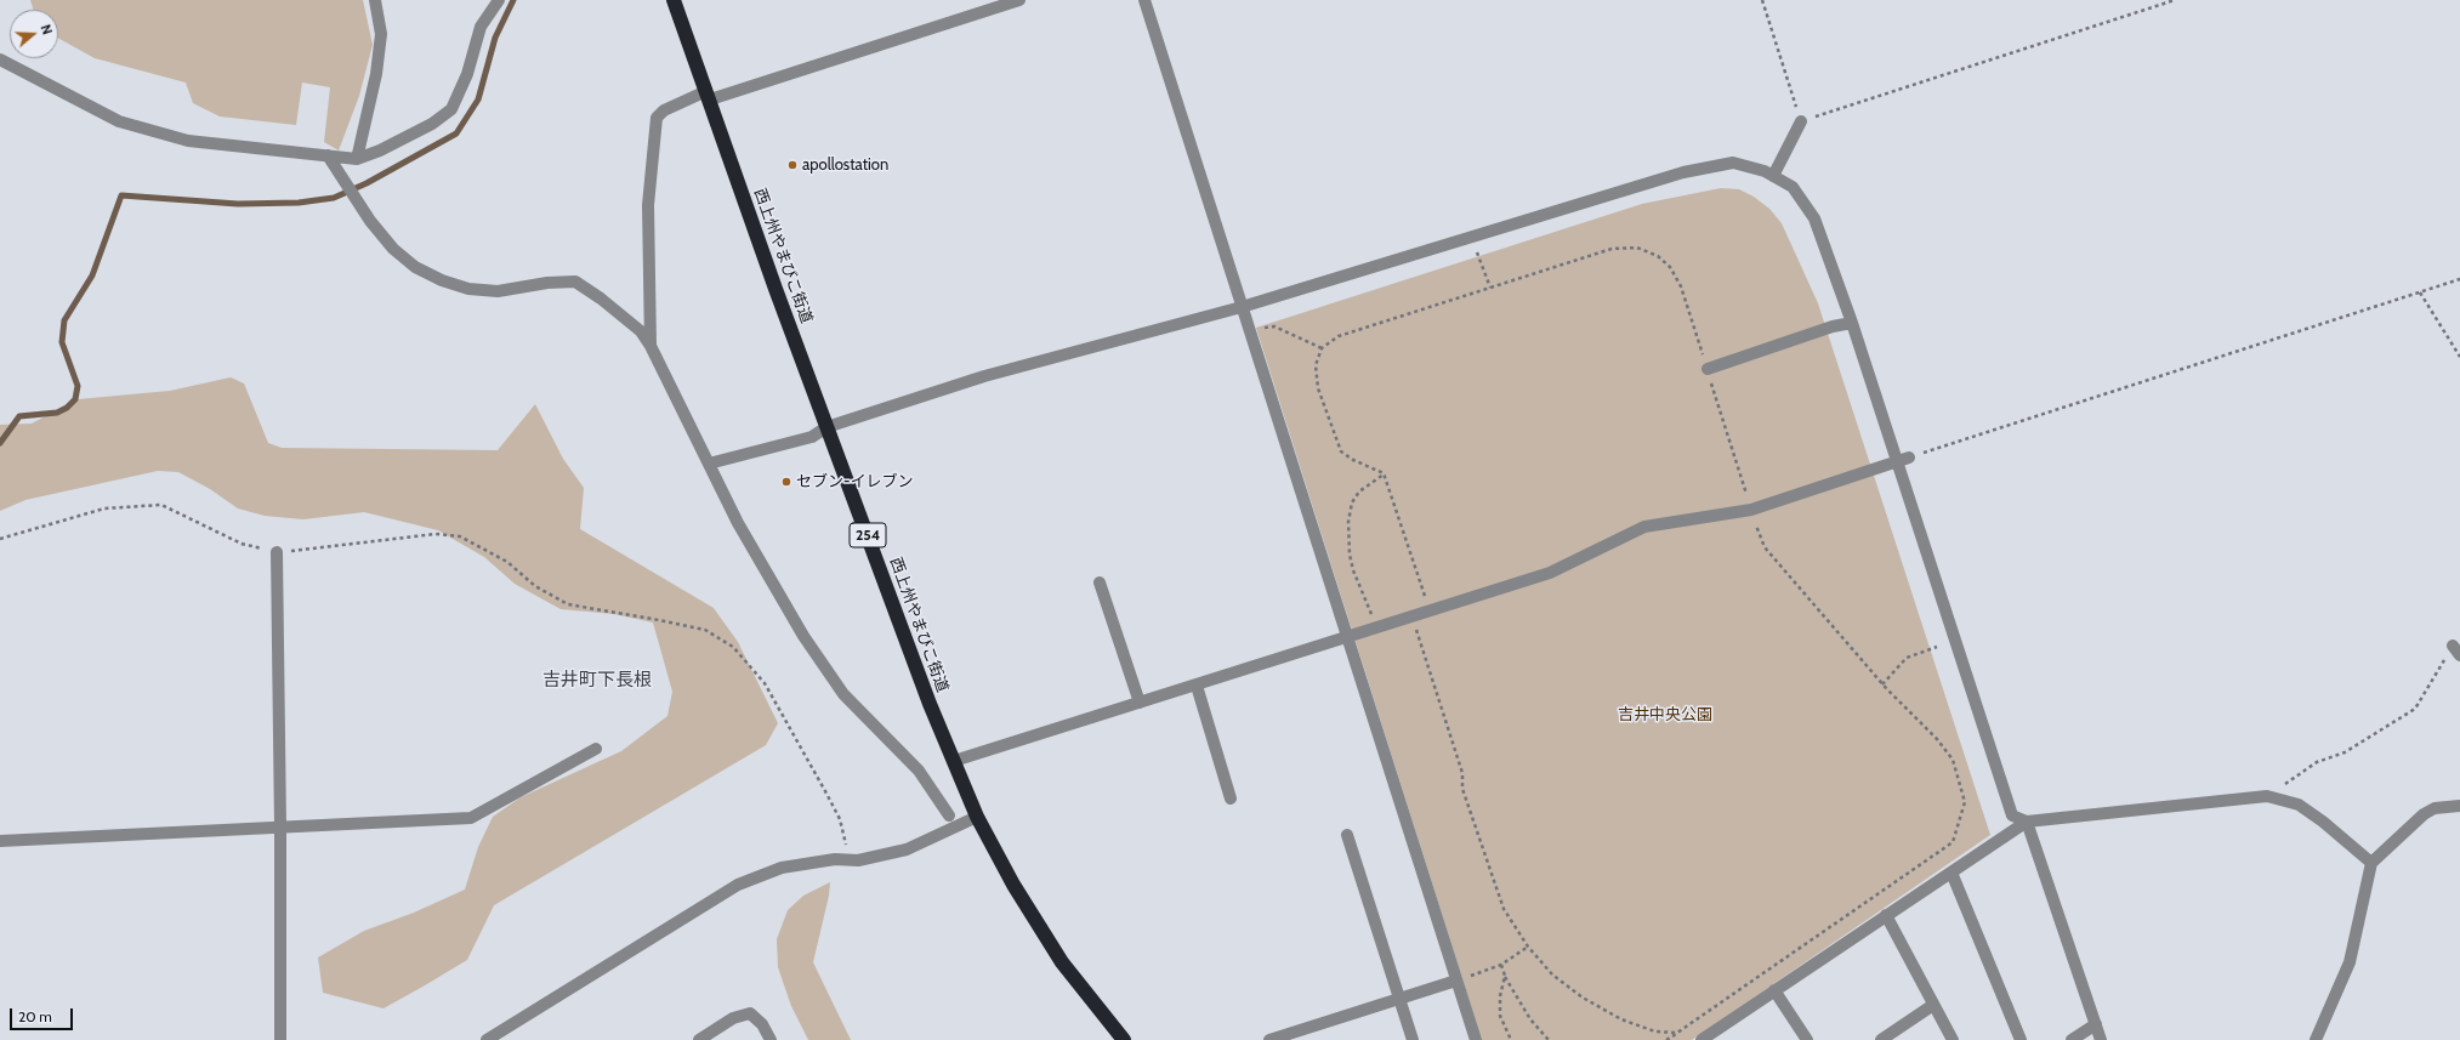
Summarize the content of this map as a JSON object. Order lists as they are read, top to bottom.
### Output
{
  "streets": {
    "highway": ["西上州やまびこ街道", "254"]
  },
  "districts": ["吉井町下長根"],
  "parks": ["吉井中央公園"],
  "places": ["apollostation", "セブン-イレブン"],
  "scale_bar": "20 m",
  "north": "right"
}
